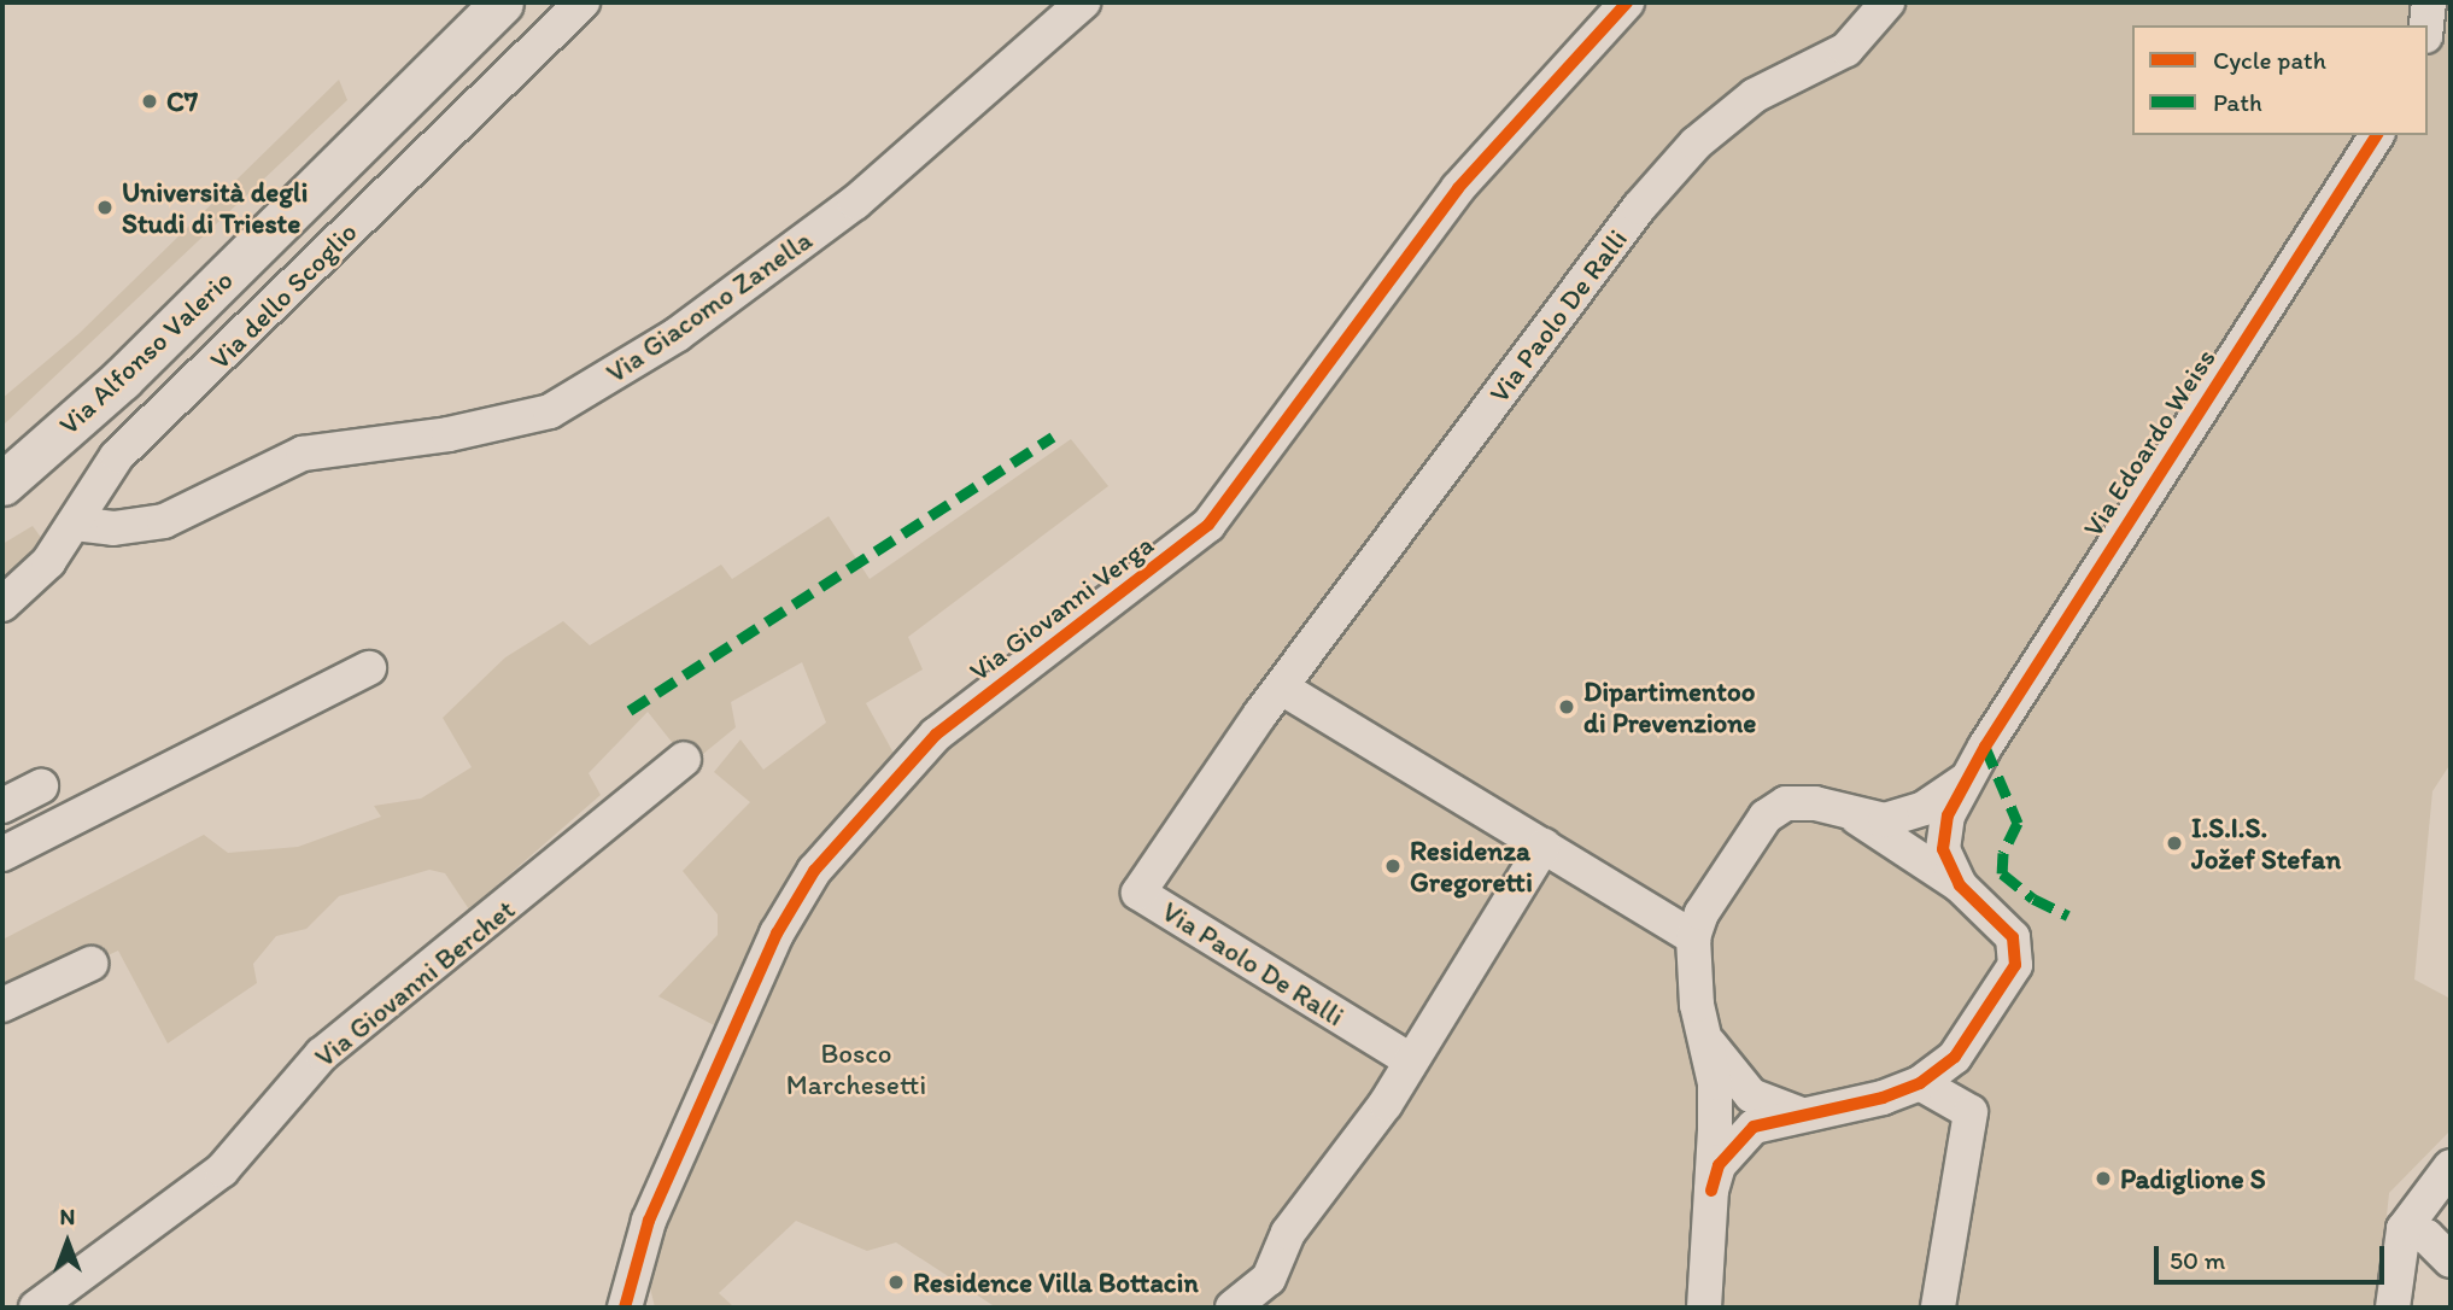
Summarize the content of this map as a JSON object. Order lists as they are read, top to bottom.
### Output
{
  "streets": {
    "main road": ["Via Alfonso Valerio"],
    "street": [
      "Via dello Scoglio",
      "Via Giacomo Zanella",
      "Via Paolo De Ralli",
      "Via Edoardo Weiss",
      "Via Giovanni Verga",
      "Via Giovanni Berchet"
    ]
  },
  "crossings": [
    ["Via dello Scoglio", "Via Giacomo Zanella"]
  ],
  "parks": ["Bosco Marchesetti"],
  "places": [
    "C7",
    "Università degli Studi di Trieste",
    "Dipartimentoo di Prevenzione",
    "I.S.I.S. Jožef Stefan",
    "Residenza Gregoretti",
    "Padiglione S",
    "Residence Villa Bottacin"
  ],
  "legend": ["Cycle path", "Path"],
  "scale_bar": "50 m",
  "north": "top"
}
